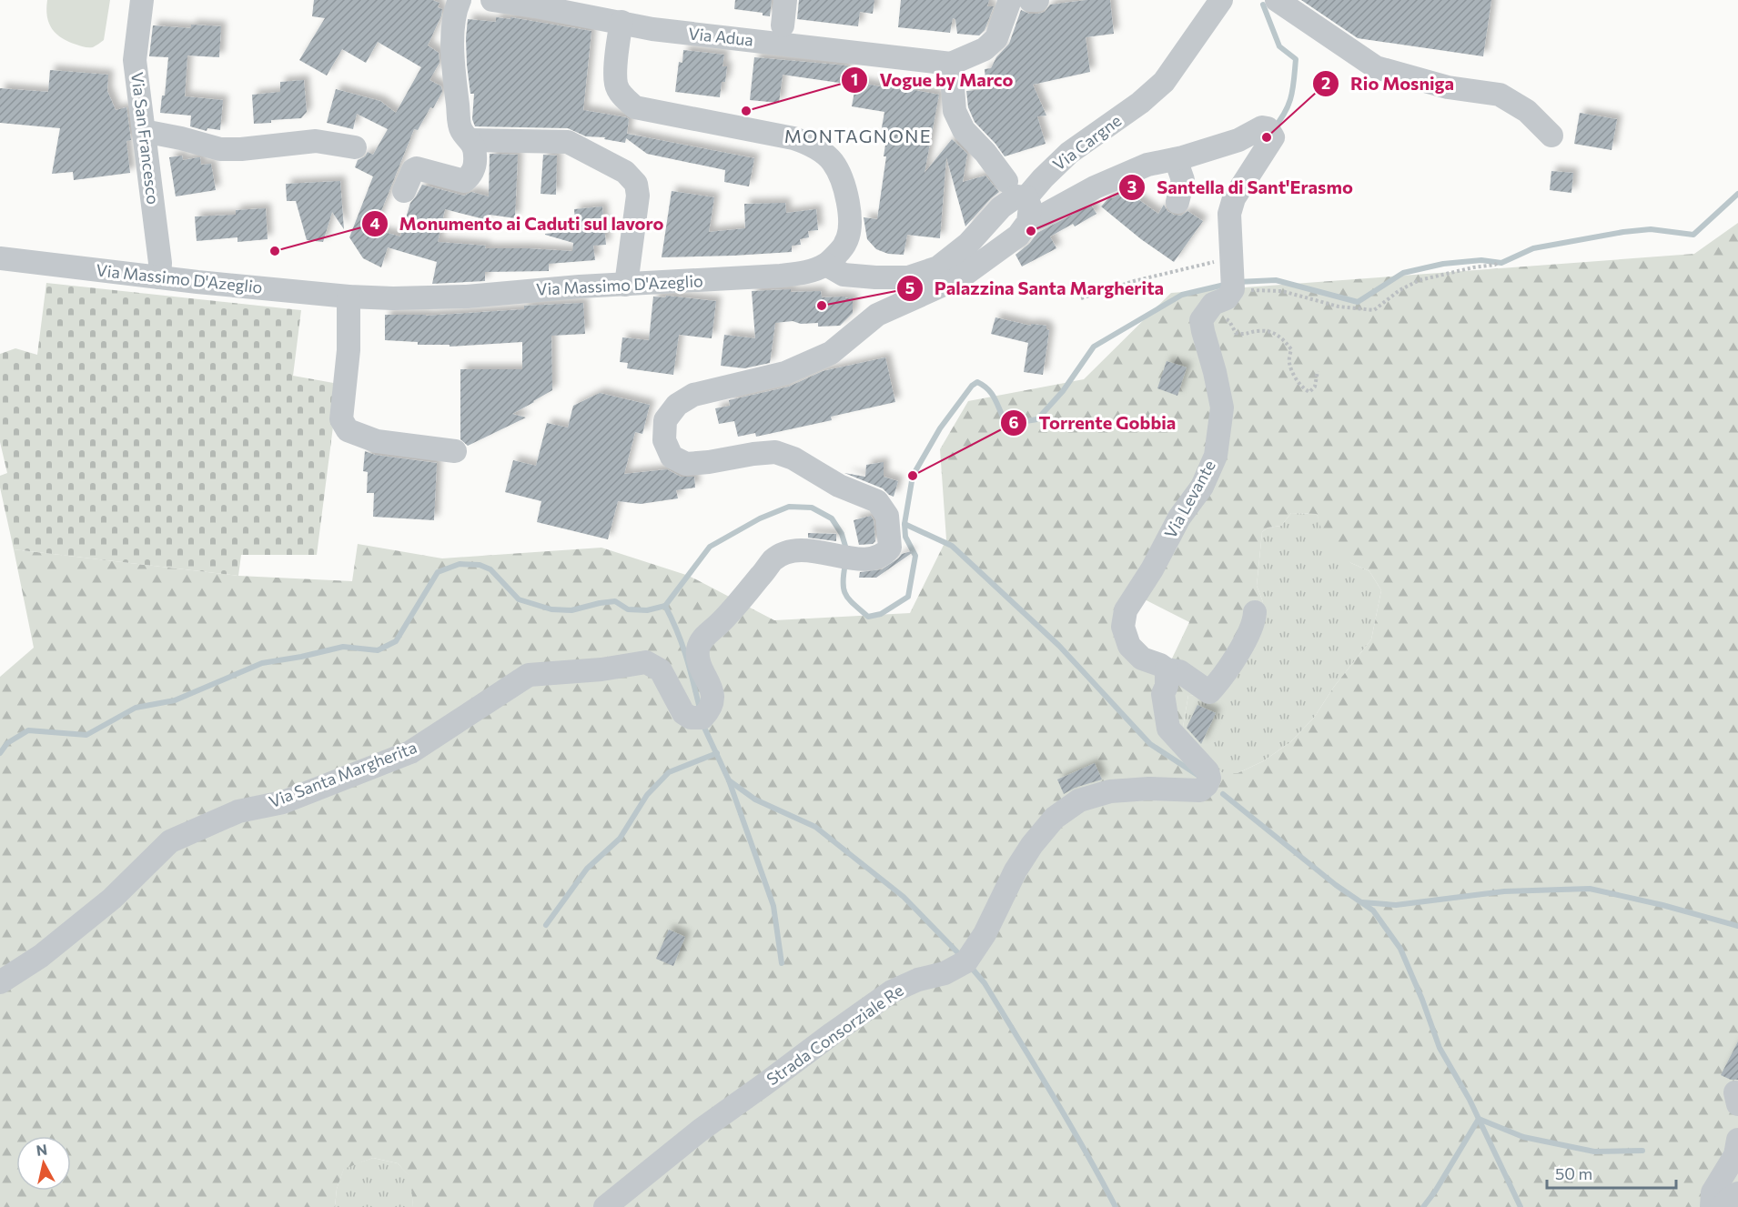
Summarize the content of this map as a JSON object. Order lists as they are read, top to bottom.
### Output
{
  "streets": {
    "street": [
      "Via Adua",
      "Via San Francesco",
      "Via Cargne",
      "Via Massimo D'Azeglio",
      "Via Levante",
      "Via Santa Margherita",
      "Strada Consorziale Re"
    ]
  },
  "crossings": [
    ["Via San Francesco", "Via Massimo D'Azeglio"],
    ["Via Cargne", "Via Massimo D'Azeglio"],
    ["Via Levante", "Strada Consorziale Re"]
  ],
  "districts": ["MONTAGNONE"],
  "places": [
    "Vogue by Marco",
    "Rio Mosniga",
    "Santella di Sant'Erasmo",
    "Monumento ai Caduti sul lavoro",
    "Palazzina Santa Margherita",
    "Torrente Gobbia"
  ],
  "scale_bar": "50 m",
  "north": "top"
}
